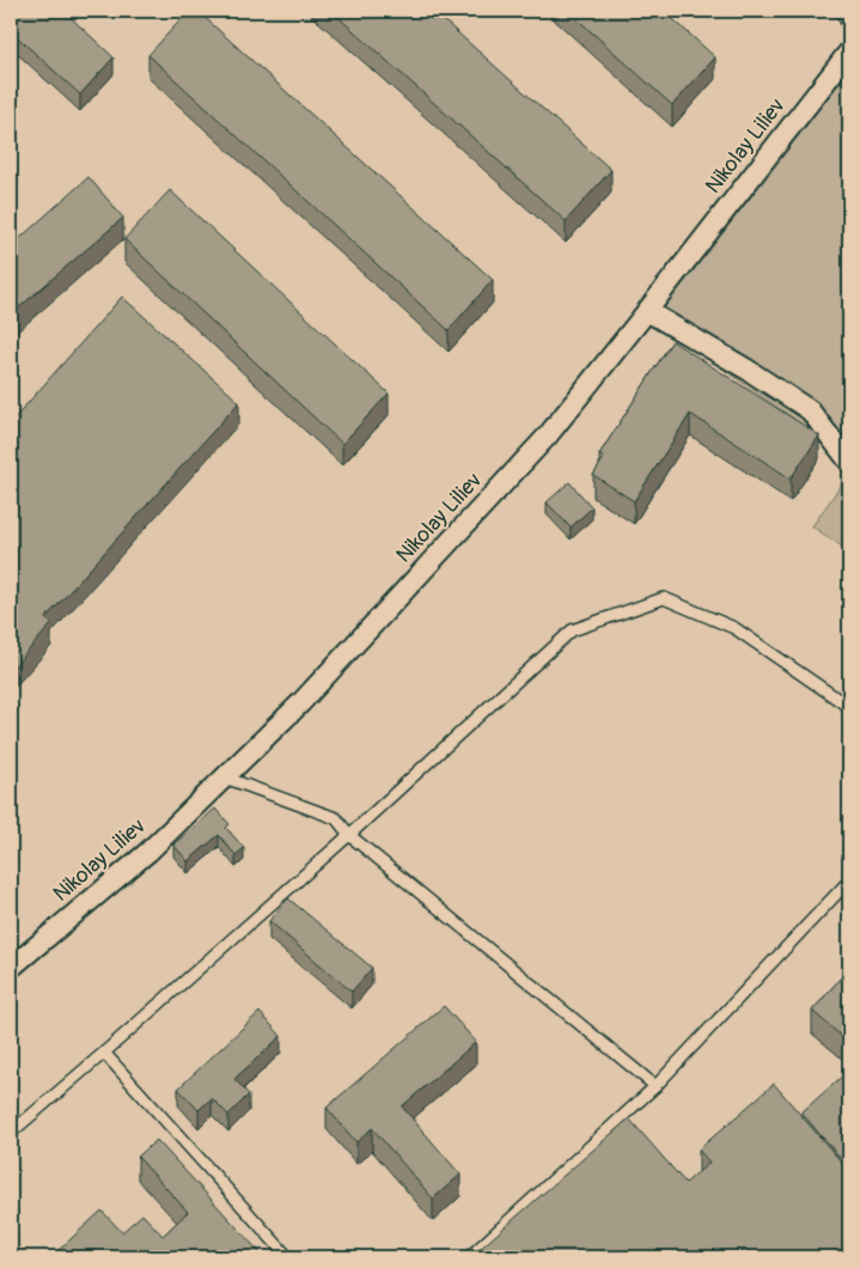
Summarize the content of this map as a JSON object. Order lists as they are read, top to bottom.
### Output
{
  "streets": {
    "street": ["Nikolay Liliev"]
  }
}
